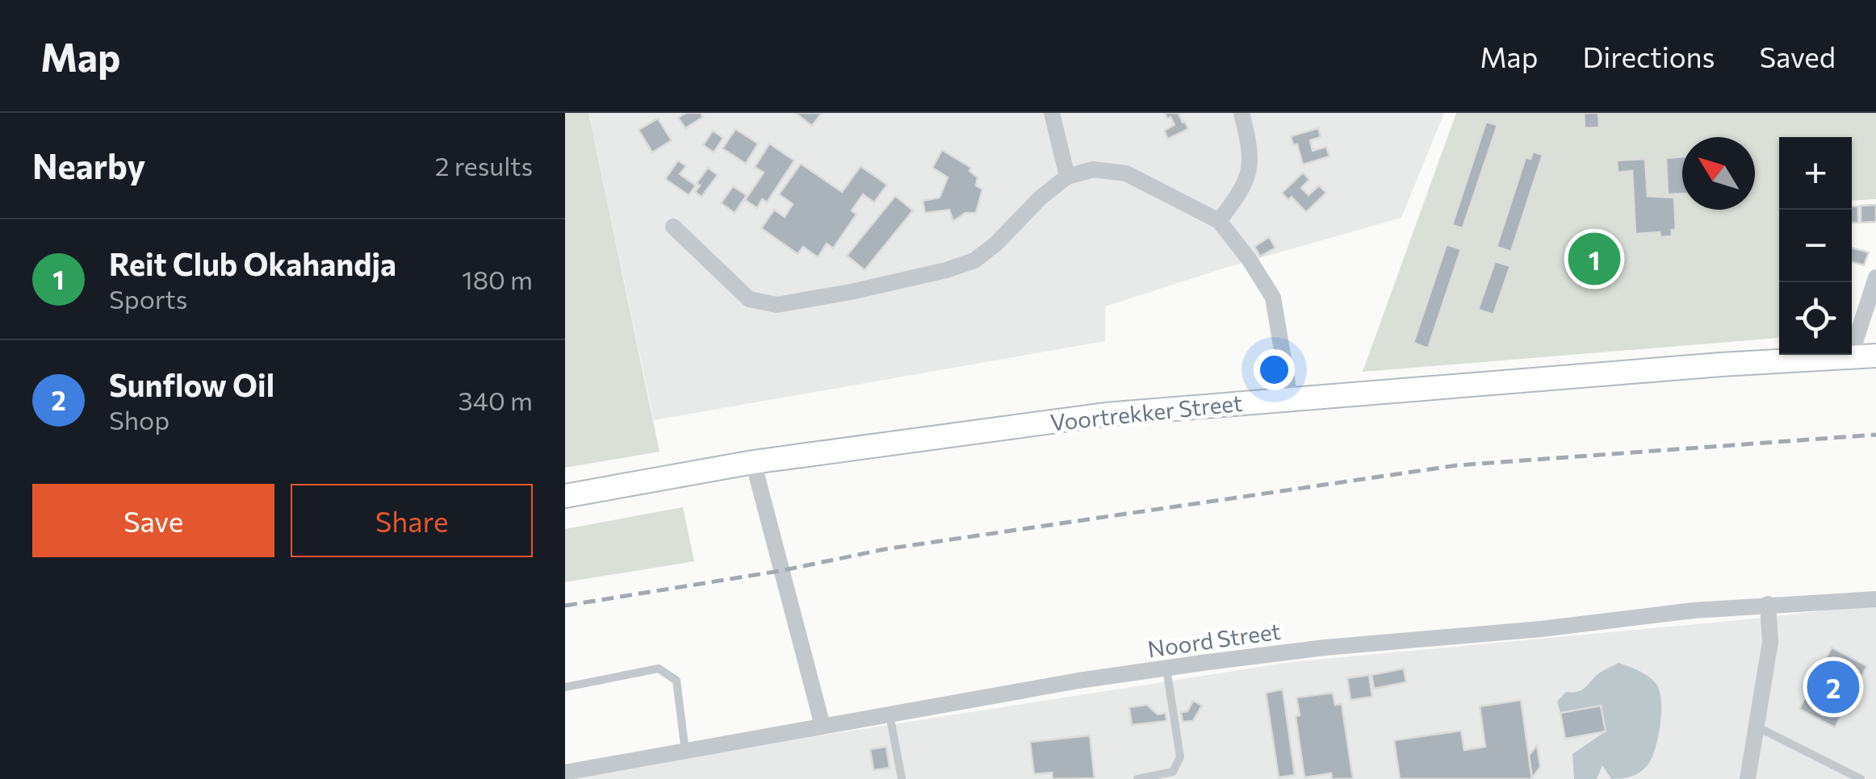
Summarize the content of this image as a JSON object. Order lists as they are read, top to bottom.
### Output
{
  "streets": {
    "main road": ["Voortrekker Street"],
    "street": ["Noord Street"]
  },
  "north": "top left",
  "page": {
    "header": "Map",
    "nav": ["Map", "Directions", "Saved"],
    "heading": ["Nearby", "2 results"],
    "map_buttons": ["+", "−"],
    "list": [
      {
        "mark": "1",
        "name": "Reit Club Okahandja",
        "note": "Sports",
        "value": "180 m"
      },
      {
        "mark": "2",
        "name": "Sunflow Oil",
        "note": "Shop",
        "value": "340 m"
      }
    ],
    "pins": ["1", "2"],
    "buttons": ["Save", "Share"]
  }
}
